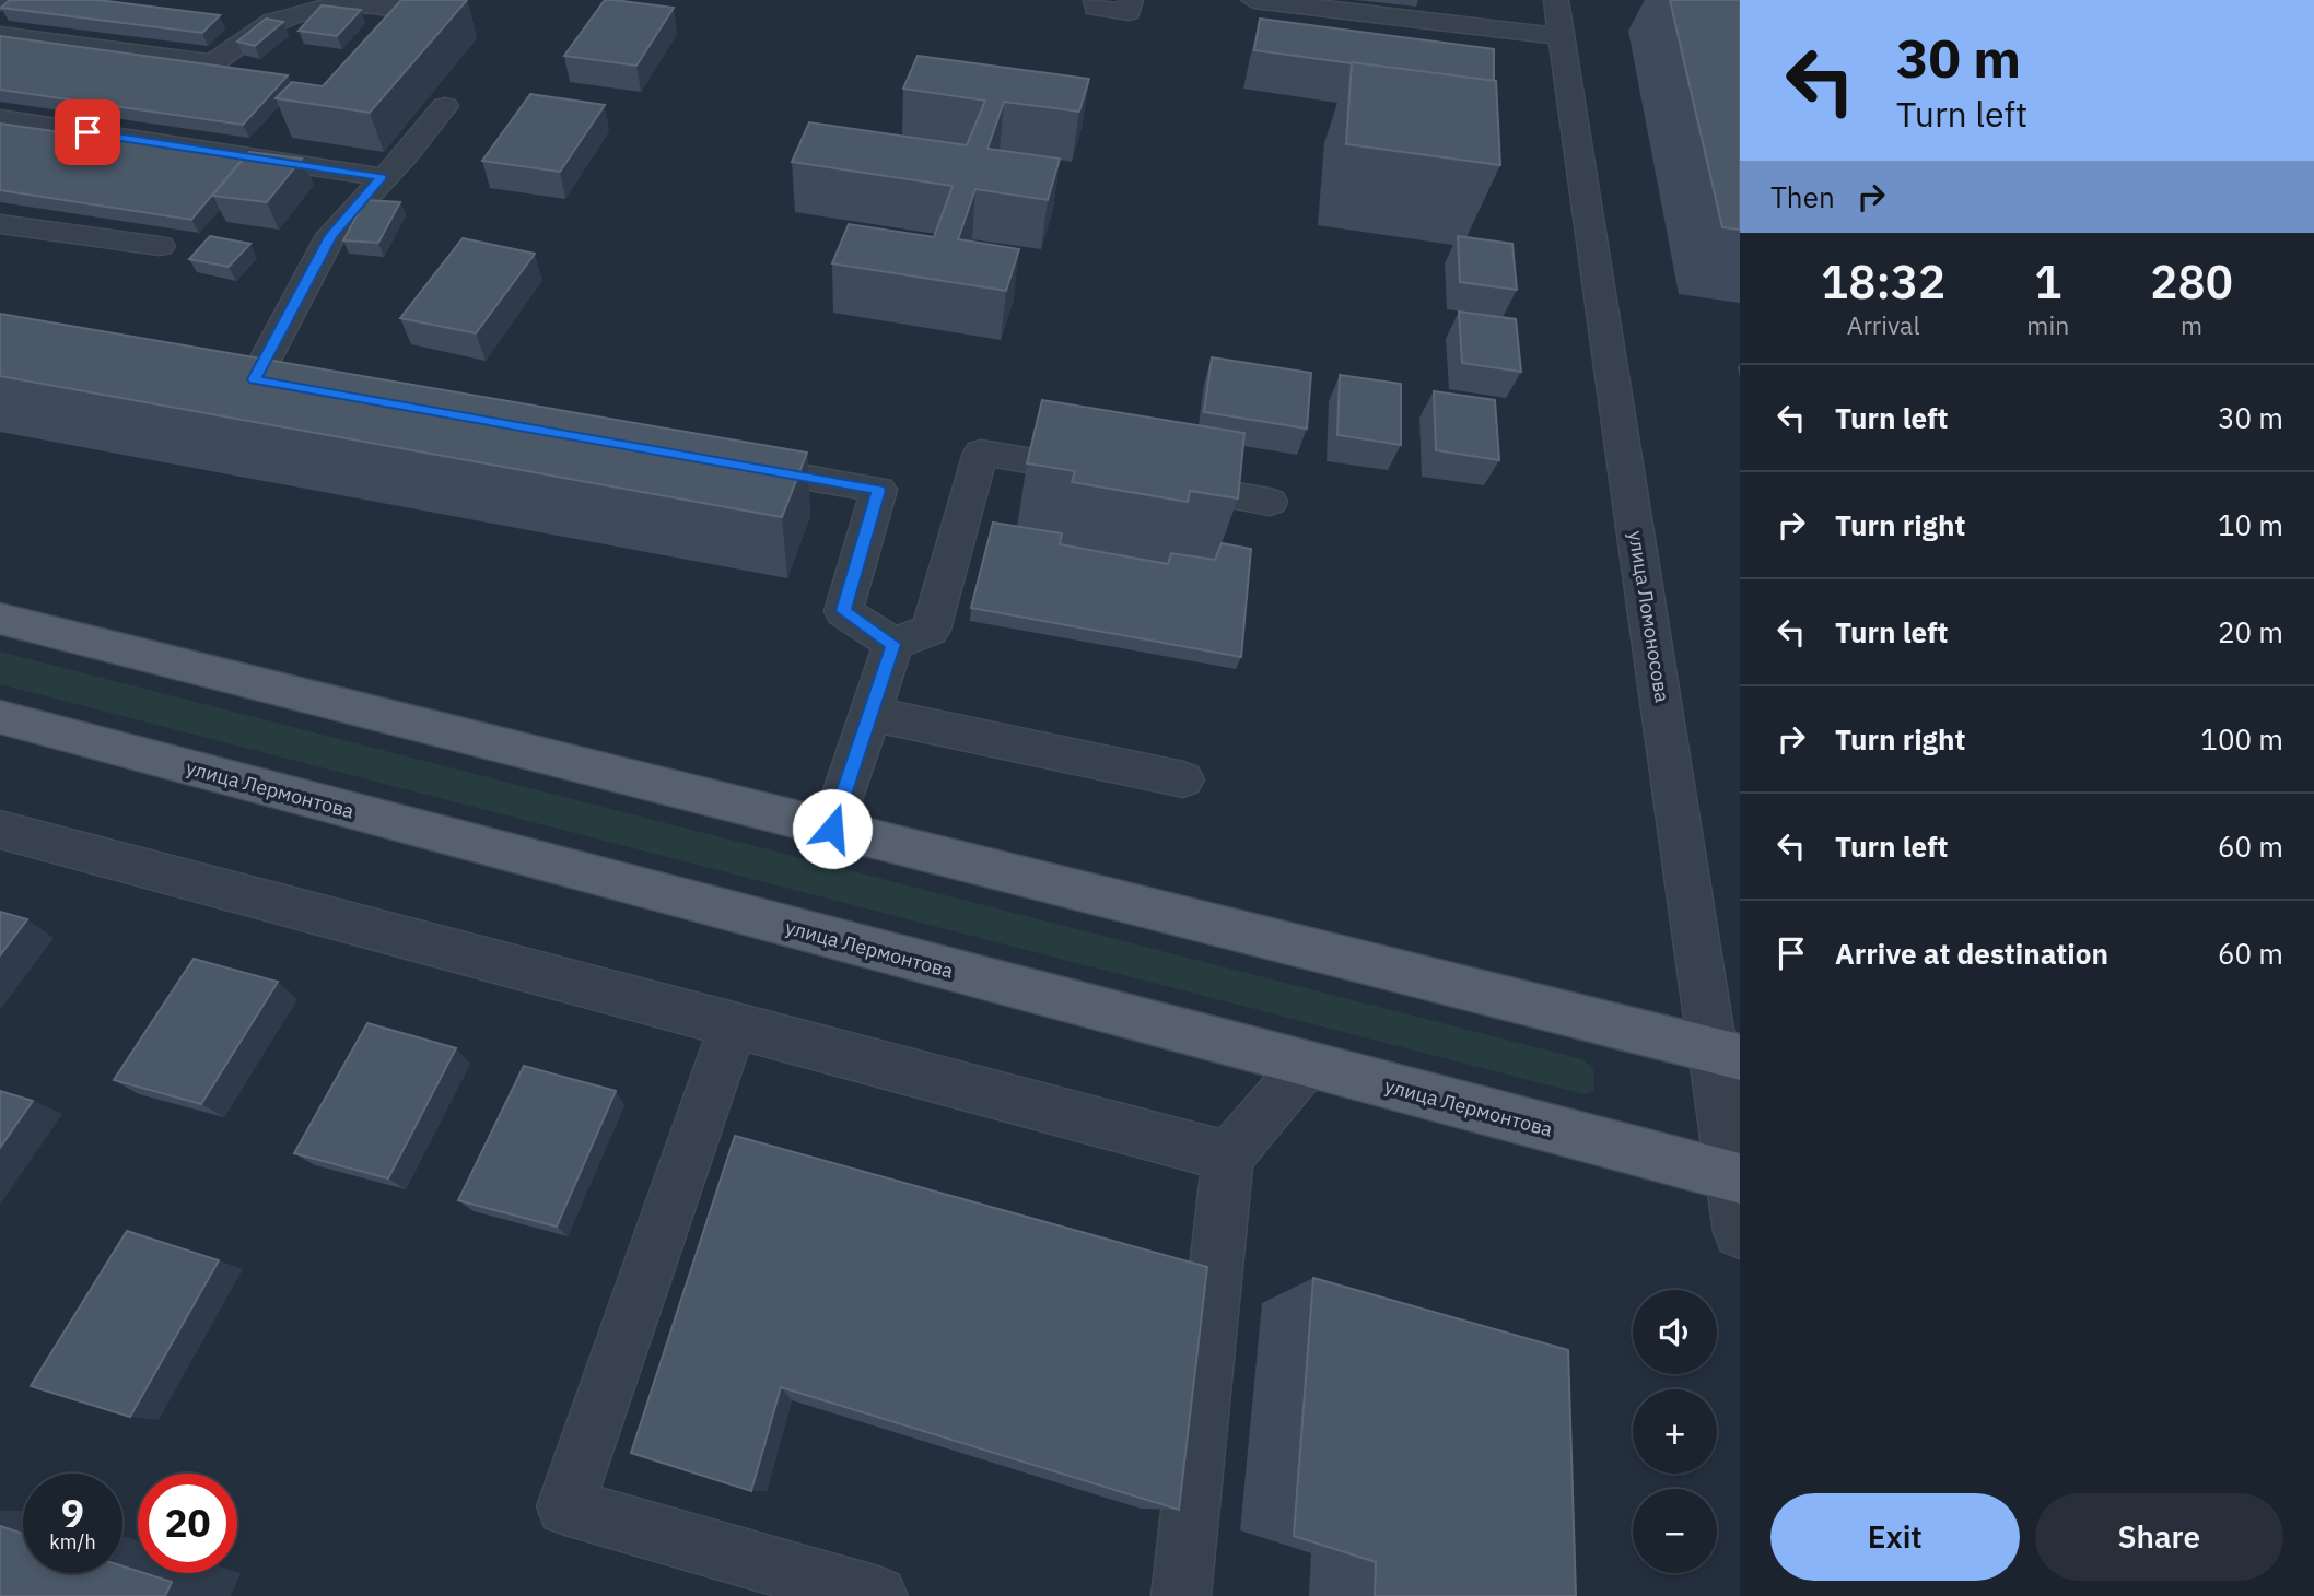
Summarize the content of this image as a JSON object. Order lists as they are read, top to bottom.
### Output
{
  "streets": {
    "main road": ["улица Лермонтова"],
    "street": ["улица Ломоносова"]
  },
  "crossings": [
    ["улица Ломоносова", "улица Лермонтова"]
  ],
  "page": {
    "turn": ["30 m", "Turn left"],
    "then": "Then",
    "eta": [
      "18:32",
      "Arrival",
      "1",
      "min",
      "280",
      "m"
    ],
    "list": [
      {
        "name": "Turn left",
        "value": "30 m"
      },
      {
        "name": "Turn right",
        "value": "10 m"
      },
      {
        "name": "Turn left",
        "value": "20 m"
      },
      {
        "name": "Turn right",
        "value": "100 m"
      },
      {
        "name": "Turn left",
        "value": "60 m"
      },
      {
        "name": "Arrive at destination",
        "value": "60 m"
      }
    ],
    "map_buttons": ["+", "−"],
    "speed": "9 km/h",
    "limit": "20",
    "buttons": ["Exit", "Share"]
  }
}
